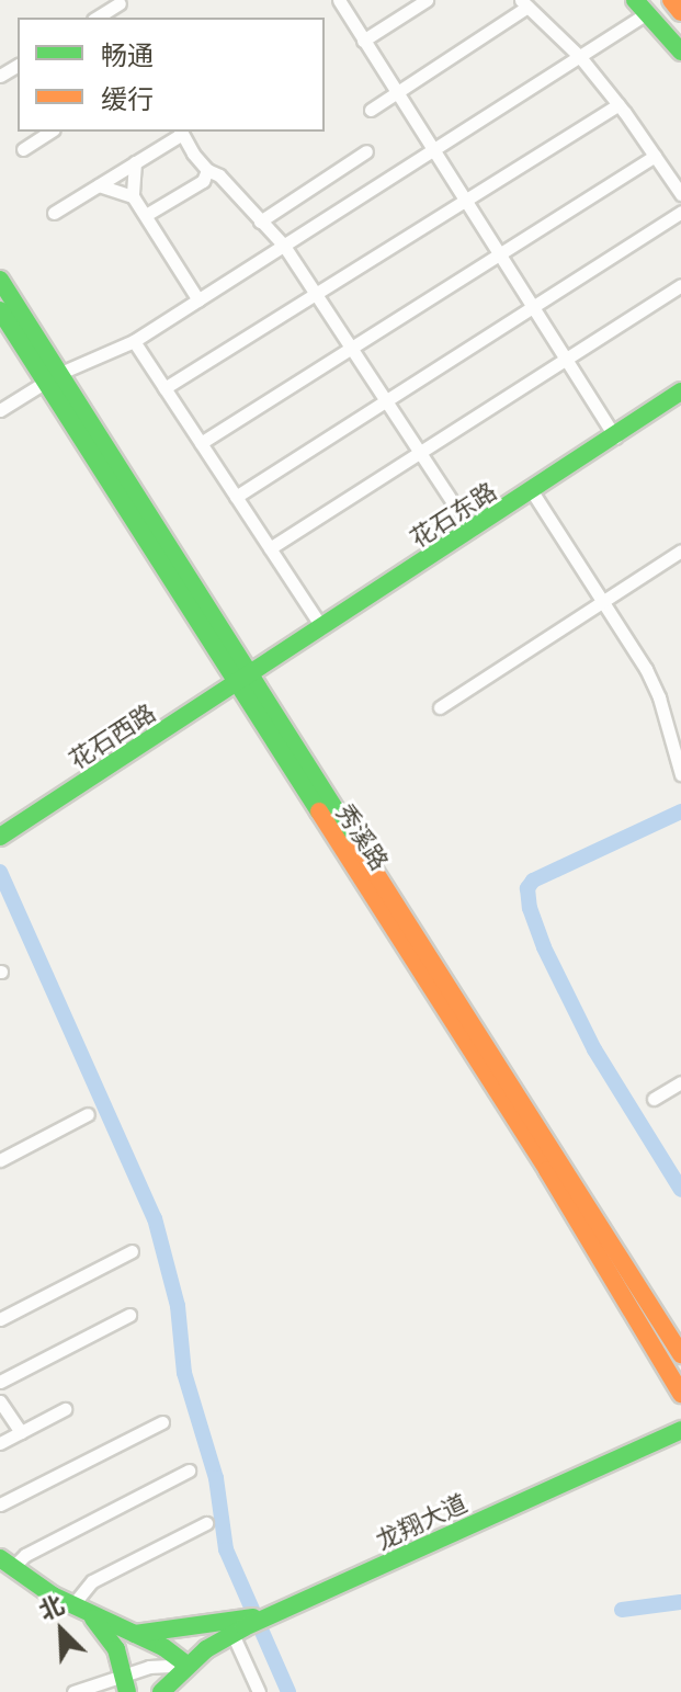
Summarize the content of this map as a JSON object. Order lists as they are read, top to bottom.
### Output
{
  "streets": {
    "main road": [
      "花石东路",
      "花石西路",
      "秀溪路",
      "龙翔大道"
    ]
  },
  "crossings": [
    ["花石东路", "花石西路"],
    ["花石东路", "秀溪路"],
    ["花石西路", "秀溪路"]
  ],
  "legend": ["畅通", "缓行"],
  "north": "top left"
}
